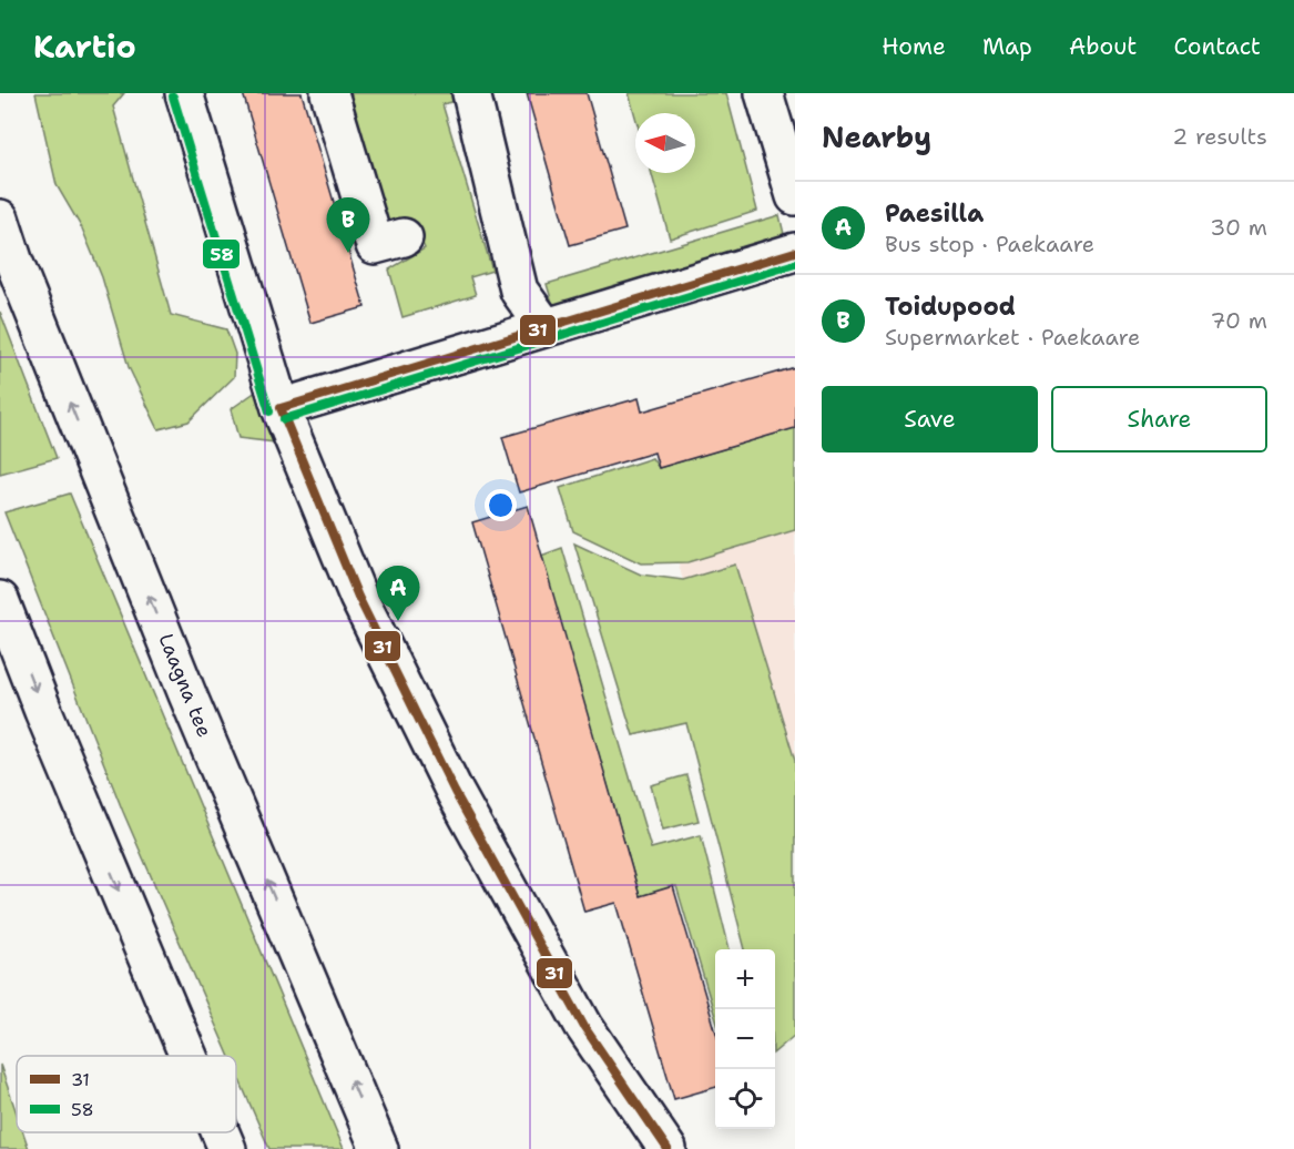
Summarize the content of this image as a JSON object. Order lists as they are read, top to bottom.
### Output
{
  "streets": {
    "street": ["Laagna tee"]
  },
  "lines": ["transit line 58", "transit line 31"],
  "legend": ["31", "58"],
  "north": "left",
  "page": {
    "header": "Kartio",
    "nav": [
      "Home",
      "Map",
      "About",
      "Contact"
    ],
    "heading": ["Nearby", "2 results"],
    "list": [
      {
        "mark": "A",
        "name": "Paesilla",
        "note": "Bus stop · Paekaare",
        "value": "30 m"
      },
      {
        "mark": "B",
        "name": "Toidupood",
        "note": "Supermarket · Paekaare",
        "value": "70 m"
      }
    ],
    "pins": ["B", "A"],
    "buttons": ["Save", "Share"],
    "map_buttons": ["+", "−"]
  }
}
